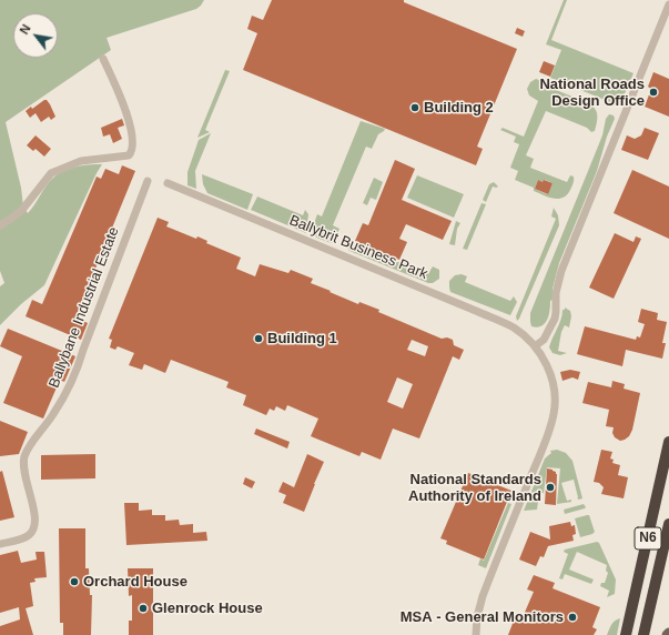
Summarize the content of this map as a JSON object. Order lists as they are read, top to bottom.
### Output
{
  "streets": {
    "highway": ["N6"],
    "street": ["Ballybrit Business Park", "Ballybane Industrial Estate"]
  },
  "places": [
    "National Roads Design Office",
    "Building 2",
    "Building 1",
    "National Standards Authority of Ireland",
    "Orchard House",
    "Glenrock House",
    "MSA - General Monitors"
  ],
  "north": "top left"
}
